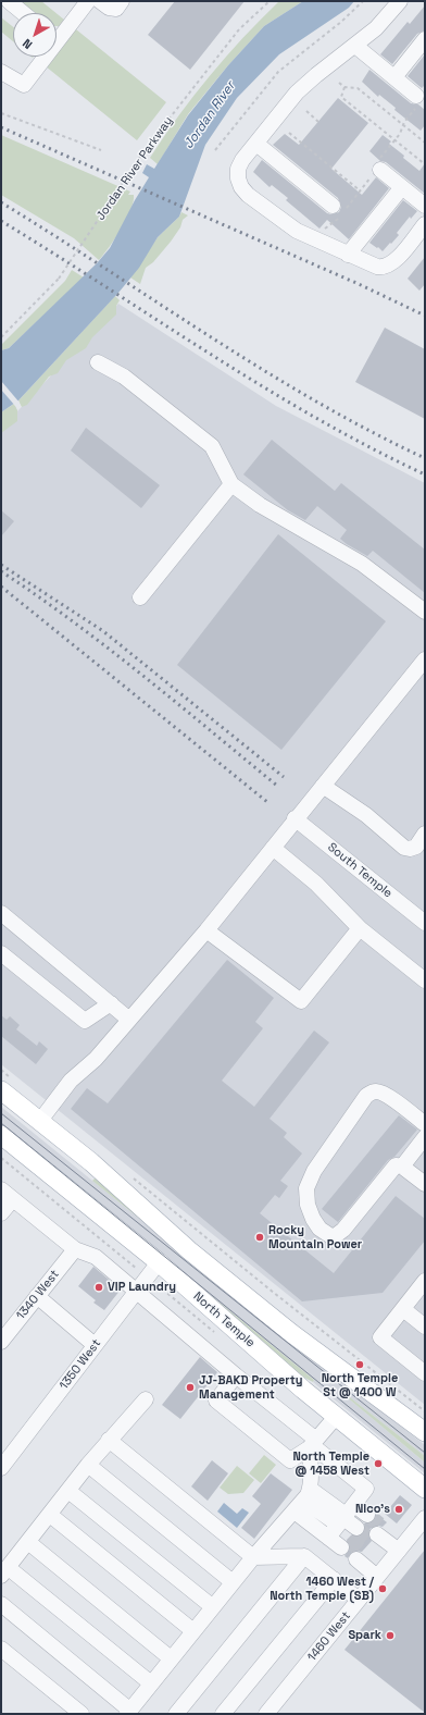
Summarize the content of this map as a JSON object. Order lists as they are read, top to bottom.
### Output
{
  "streets": {
    "main road": ["North Temple"],
    "street": [
      "South Temple",
      "1340 West",
      "1350 West",
      "1460 West"
    ],
    "path": ["Jordan River Parkway"]
  },
  "crossings": [
    ["North Temple", "1350 West"]
  ],
  "water": ["Jordan River"],
  "places": [
    "Rocky Mountain Power",
    "VIP Laundry",
    "North Temple St @ 1400 W",
    "JJ-BAKD Property Management",
    "North Temple @ 1458 West",
    "Nico's",
    "1460 West / North Temple (SB)",
    "Spark"
  ],
  "north": "bottom left"
}
